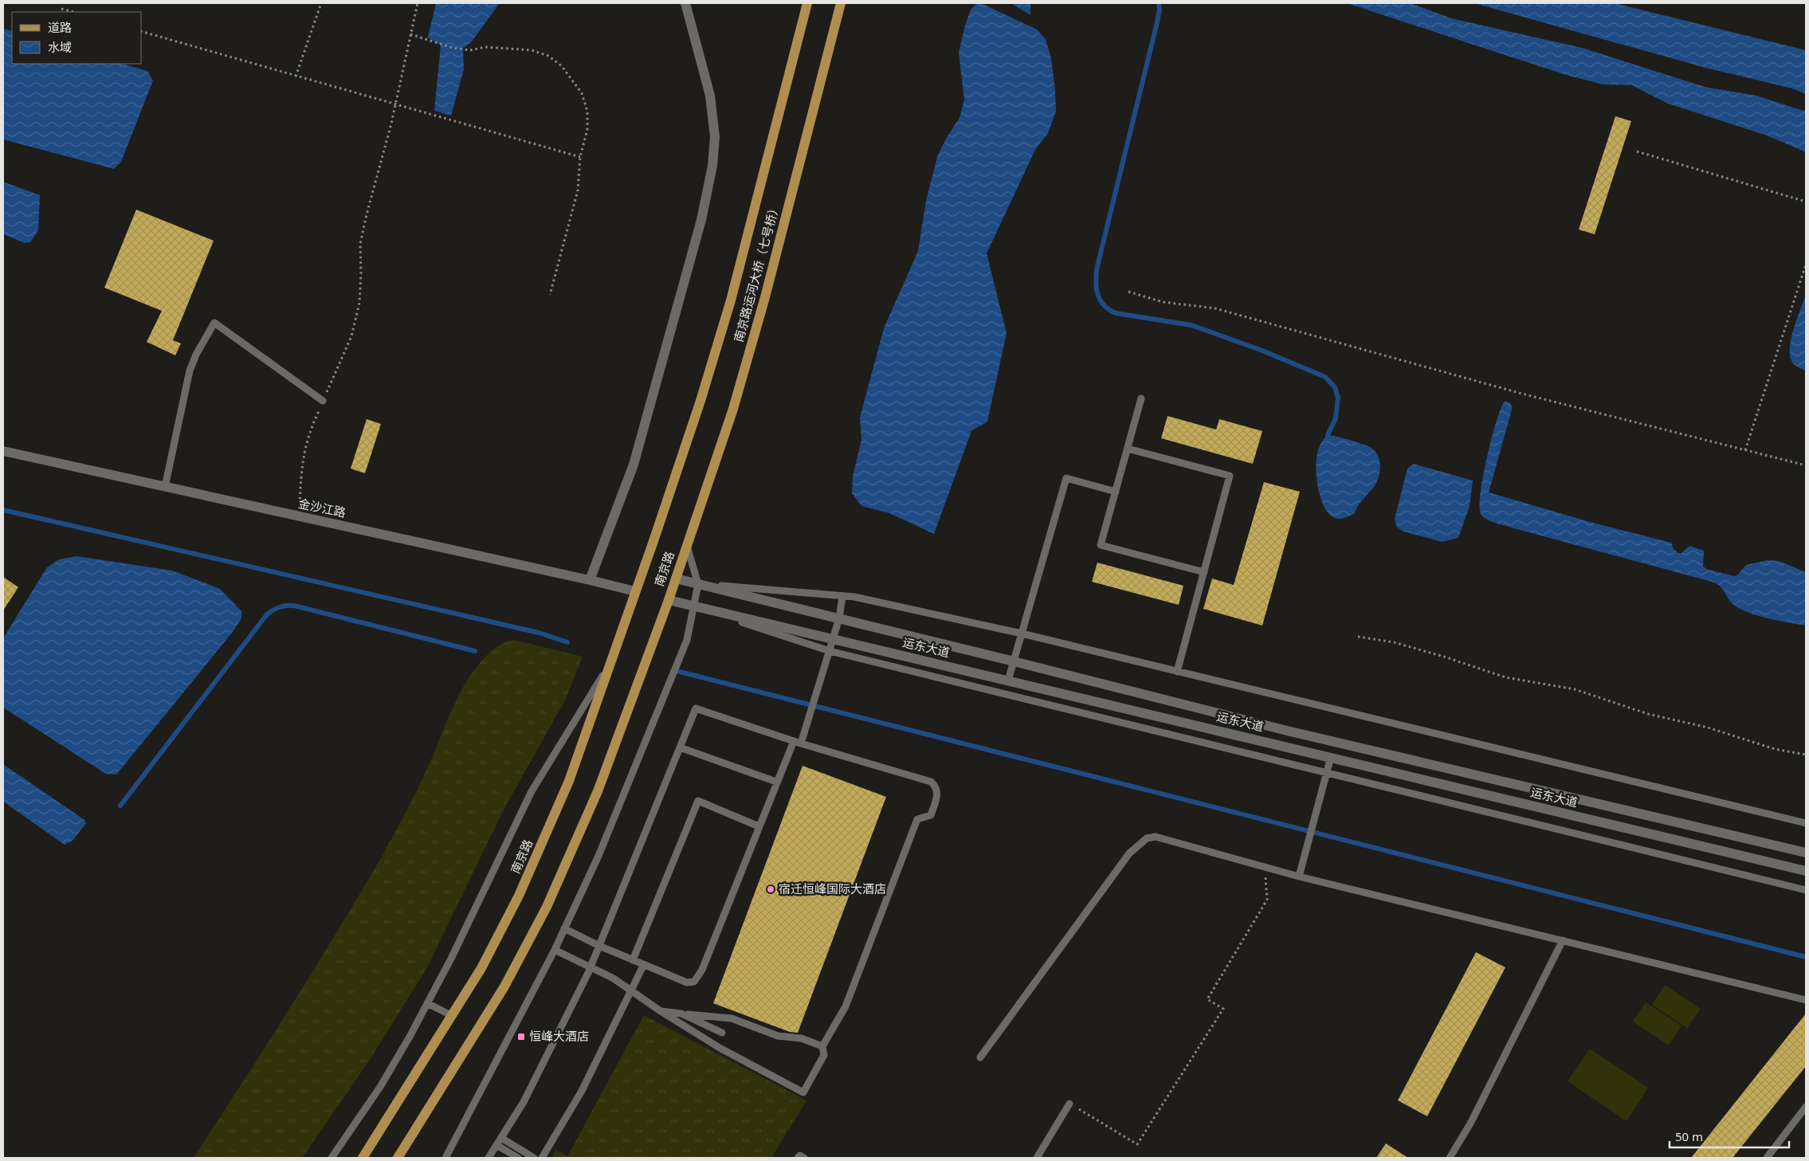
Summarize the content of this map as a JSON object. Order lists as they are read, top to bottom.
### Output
{
  "streets": {
    "main road": [
      "南京路运河大桥（七号桥）",
      "金沙江路",
      "南京路",
      "运东大道"
    ]
  },
  "crossings": [
    ["南京路运河大桥（七号桥）", "南京路"],
    ["金沙江路", "南京路"],
    ["南京路", "运东大道"]
  ],
  "places": {
    "other": ["宿迁恒峰国际大酒店"],
    "transit": ["恒峰大酒店"]
  },
  "legend": ["道路", "水域"],
  "scale_bar": "50 m"
}
